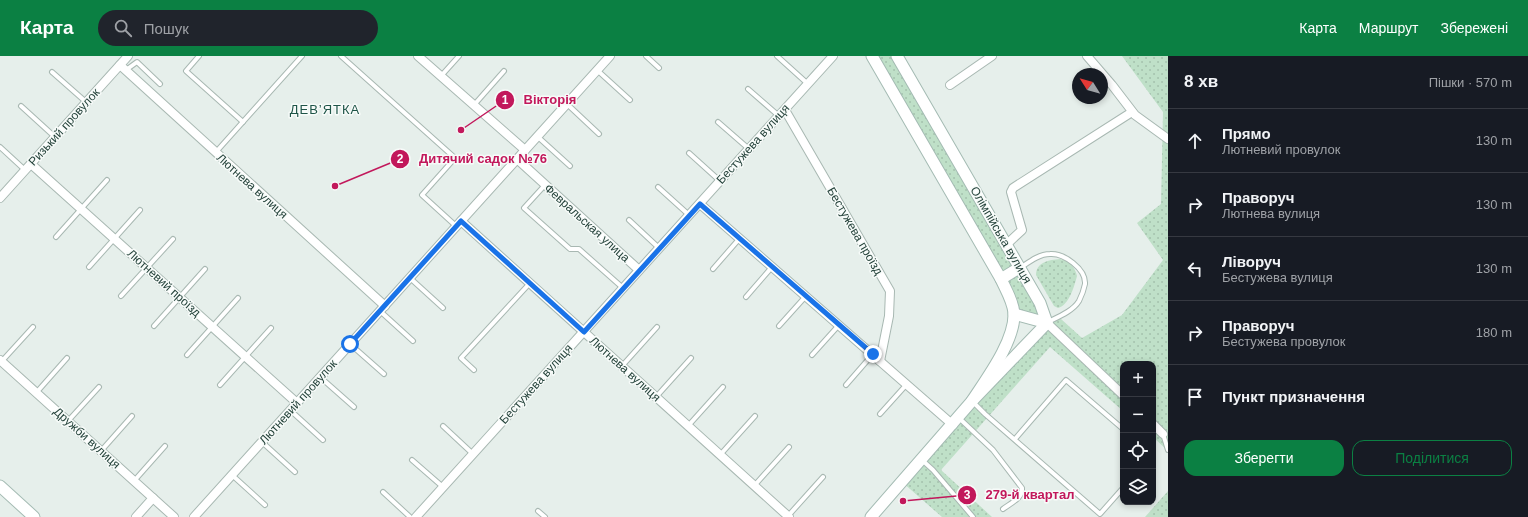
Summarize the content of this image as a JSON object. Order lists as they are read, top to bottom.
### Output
{
  "streets": {
    "main road": ["Олімпійська вулиця"],
    "street": [
      "Ризький провулок",
      "Бестужева вулиця",
      "Лютнева вулиця",
      "Февральская улица",
      "Бестужева проїзд",
      "Лютневий проїзд",
      "Лютневий провулок",
      "Дружби вулиця"
    ]
  },
  "crossings": [
    ["Ризький провулок", "Лютнева вулиця"],
    ["Ризький провулок", "Лютневий проїзд"],
    ["Бестужева вулиця", "Лютнева вулиця"],
    ["Бестужева вулиця", "Февральская улица"],
    ["Бестужева вулиця", "Бестужева проїзд"],
    ["Лютнева вулиця", "Лютневий провулок"],
    ["Февральская улица", "Лютневий провулок"],
    ["Лютневий проїзд", "Лютневий провулок"]
  ],
  "districts": ["ДЕВ’ЯТКА"],
  "places": ["Вікторія", "Дитячий садок №76", "279-й квартал"],
  "north": "top left",
  "page": {
    "header": "Карта",
    "search": "Пошук",
    "nav": ["Карта", "Маршрут", "Збережені"],
    "heading": ["8 хв", "Пішки · 570 m"],
    "list": [
      ["Прямо", "Лютневий провулок", "130 m"],
      ["Праворуч", "Лютнева вулиця", "130 m"],
      ["Ліворуч", "Бестужева вулиця", "130 m"],
      ["Праворуч", "Бестужева провулок", "180 m"],
      "Пункт призначення"
    ],
    "map_buttons": ["+", "−"],
    "buttons": ["Зберегти", "Поділитися"]
  }
}
